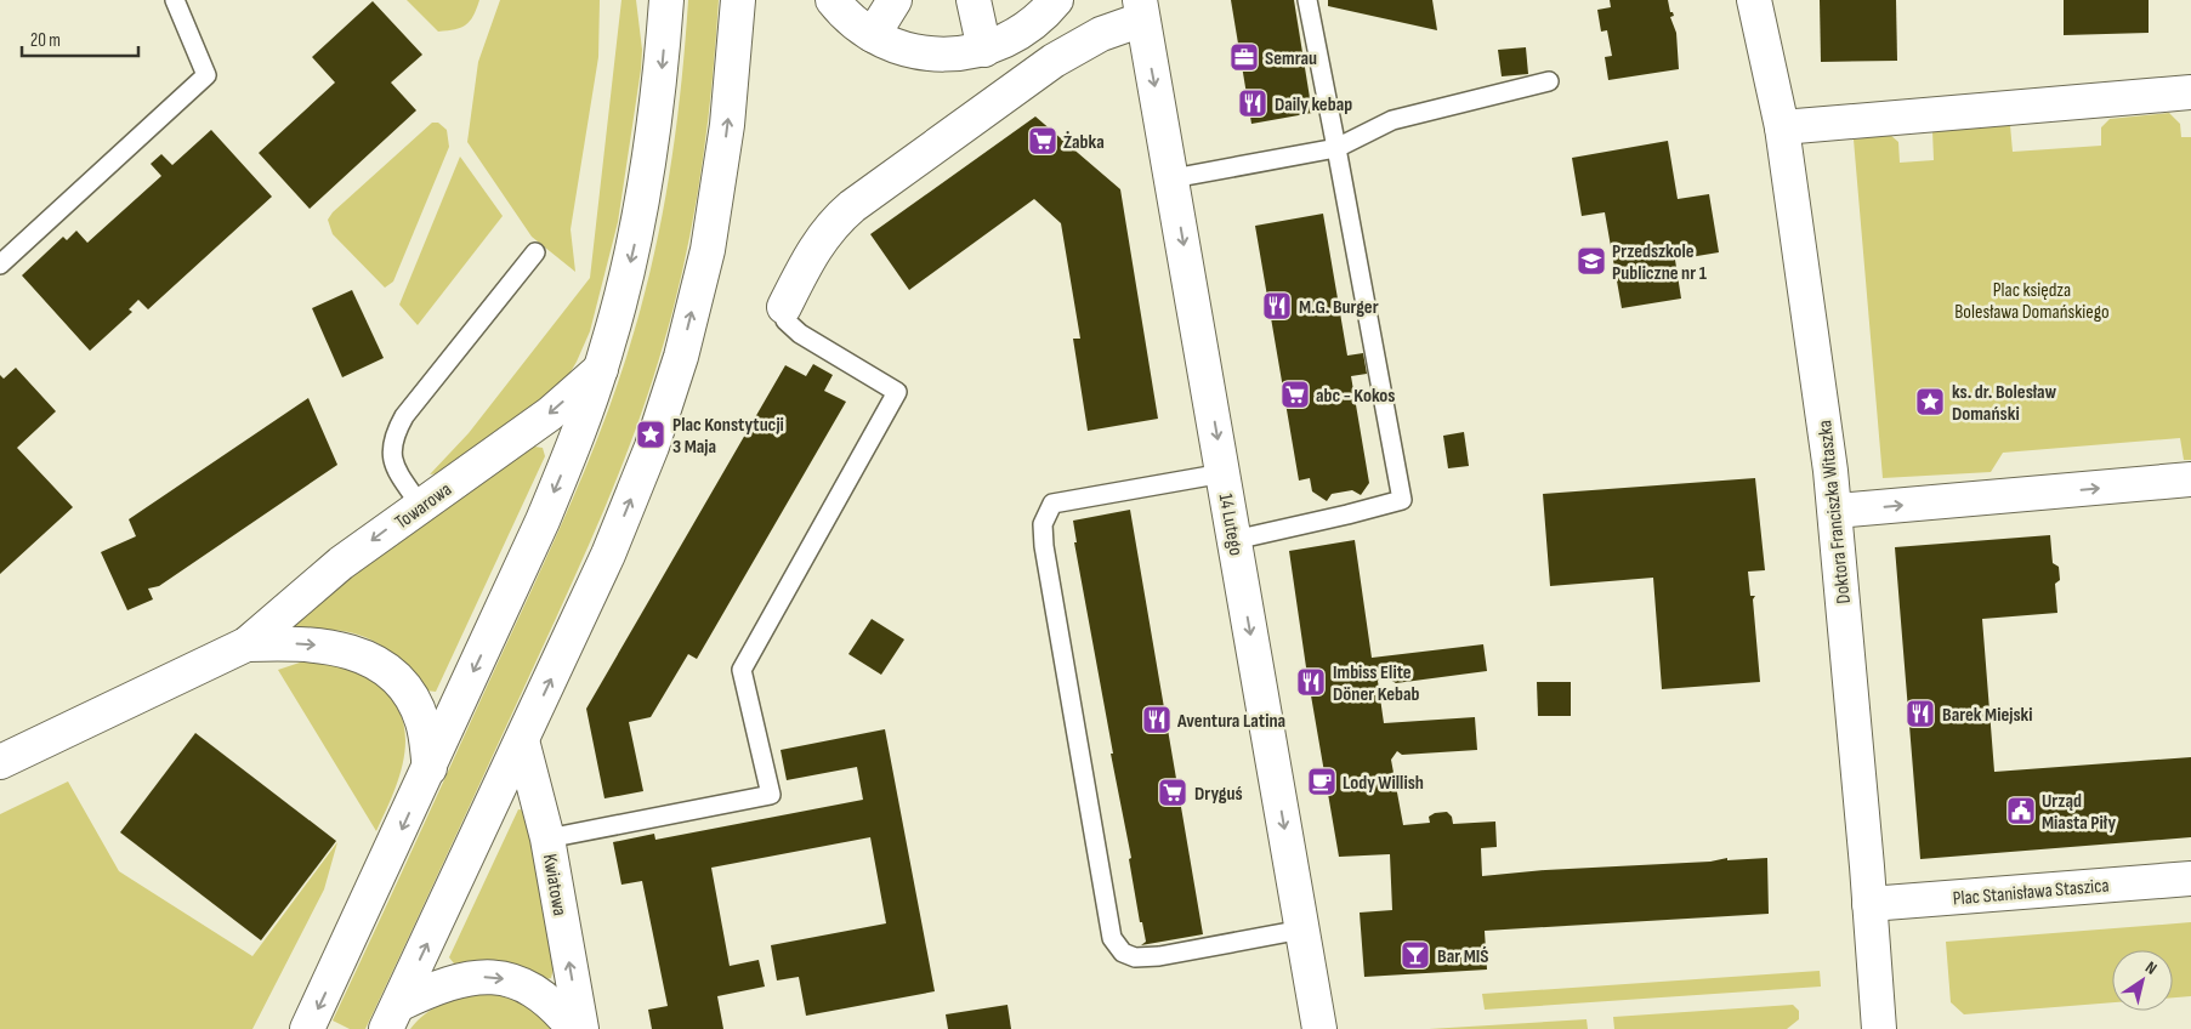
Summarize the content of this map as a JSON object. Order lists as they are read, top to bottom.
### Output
{
  "streets": {
    "street": [
      "Towarowa",
      "Doktora Franciszka Witaszka",
      "14 Lutego",
      "Kwiatowa",
      "Plac Stanisława Staszica"
    ]
  },
  "crossings": [
    ["Doktora Franciszka Witaszka", "Plac Stanisława Staszica"]
  ],
  "one_way": ["14 Lutego", "Kwiatowa"],
  "parks": ["Plac księdza Bolesława Domańskiego"],
  "places": {
    "office": ["Semrau"],
    "restaurant": [
      "Daily kebap",
      "M.G. Burger",
      "Imbiss Elite Döner Kebab",
      "Barek Miejski",
      "Aventura Latina"
    ],
    "supermarket": ["Żabka", "abc - Kokos", "Dryguś"],
    "school or university": ["Przedszkole Publiczne nr 1"],
    "place": ["ks. dr. Bolesław Domański", "Plac Konstytucji 3 Maja"],
    "cafe": ["Lody Willish"],
    "public building": ["Urząd Miasta Piły"],
    "bar": ["Bar MIŚ"]
  },
  "scale_bar": "20 m",
  "north": "top right"
}
